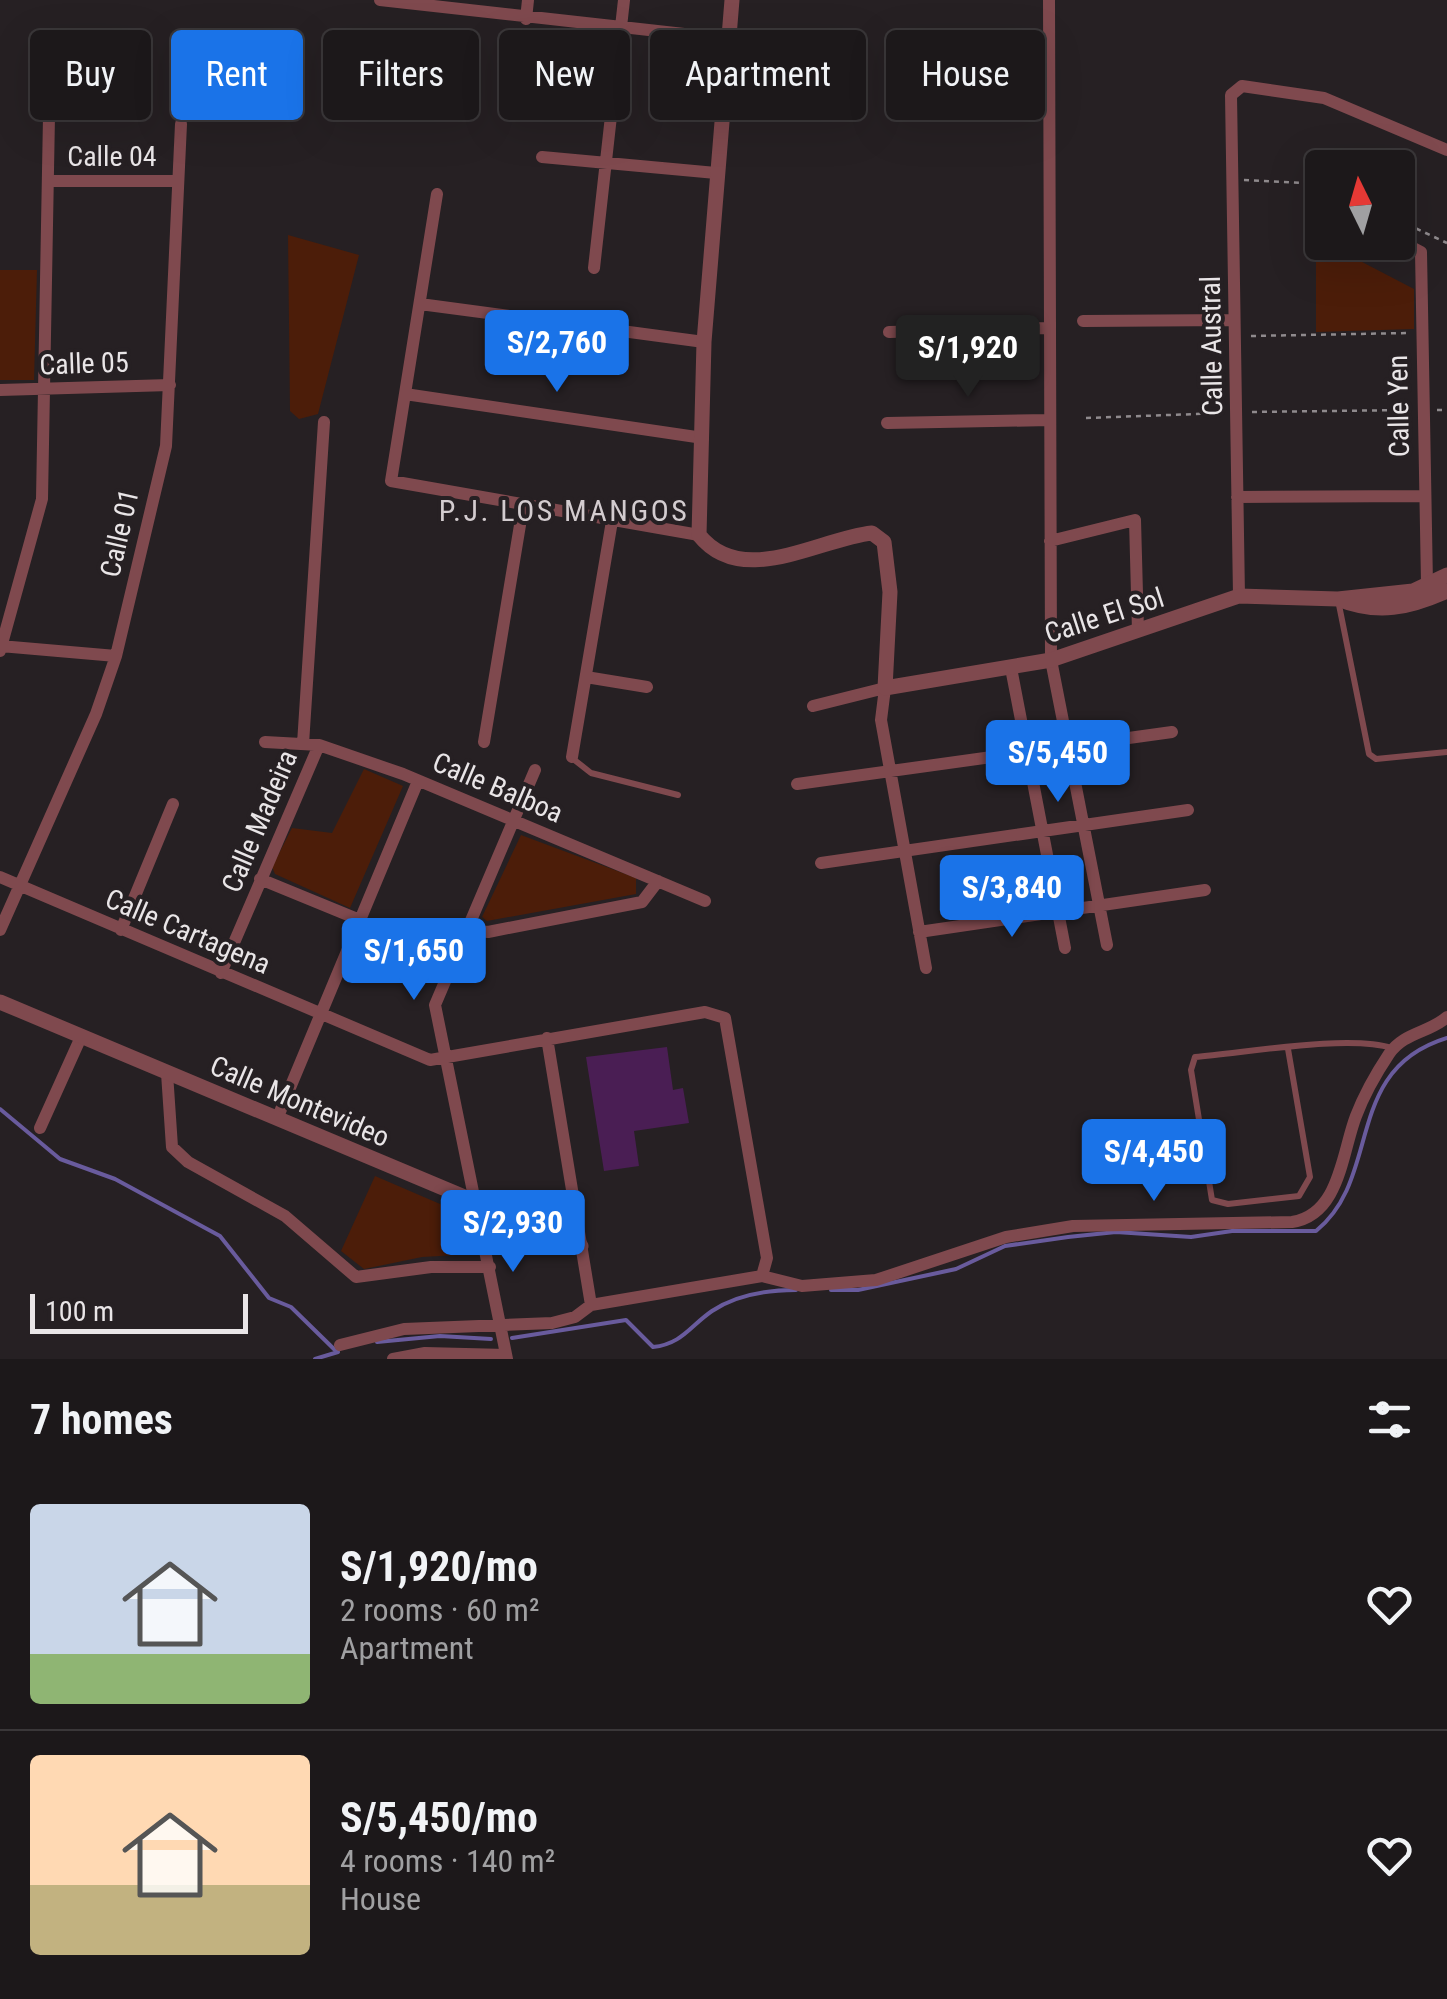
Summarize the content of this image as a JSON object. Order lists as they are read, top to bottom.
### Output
{
  "streets": {
    "street": [
      "Calle 04",
      "Calle Austral",
      "Calle 05",
      "Calle Yen",
      "Calle 01",
      "Calle El Sol",
      "Calle Balboa",
      "Calle Madeira",
      "Calle Cartagena",
      "Calle Montevideo"
    ]
  },
  "crossings": [
    ["Calle 04", "Calle 01"],
    ["Calle Austral", "Calle El Sol"],
    ["Calle 05", "Calle 01"],
    ["Calle 01", "Calle Cartagena"],
    ["Calle Balboa", "Calle Madeira"],
    ["Calle Madeira", "Calle Cartagena"]
  ],
  "districts": ["P.J. LOS MANGOS"],
  "scale_bar": "100 m",
  "north": "top",
  "page": {
    "chip": [
      "Buy",
      "Rent",
      "Filters",
      "New",
      "Apartment",
      "House"
    ],
    "price": [
      "S/2,760",
      "S/1,920",
      "S/5,450",
      "S/3,840",
      "S/1,650",
      "S/4,450",
      "S/2,930"
    ],
    "scale": "100 m",
    "heading": "7 homes",
    "list": [
      {
        "name": "S/1,920/mo",
        "note": "2 rooms · 60 m² · Apartment"
      },
      {
        "name": "S/5,450/mo",
        "note": "4 rooms · 140 m² · House"
      }
    ]
  }
}
